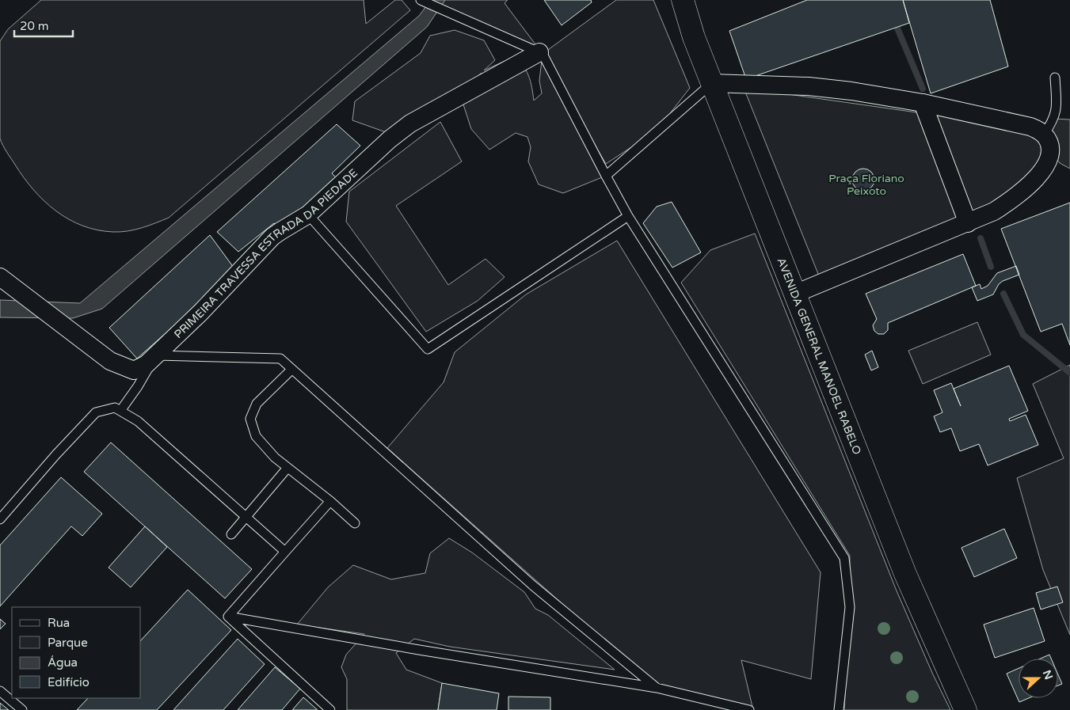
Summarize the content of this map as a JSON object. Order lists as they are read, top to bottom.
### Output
{
  "streets": {
    "main road": ["AVENIDA GENERAL MANOEL RABELO"],
    "street": ["PRIMEIRA TRAVESSA ESTRADA DA PIEDADE"]
  },
  "parks": ["Praça Floriano Peixoto"],
  "legend": [
    "Rua",
    "Parque",
    "Água",
    "Edifício"
  ],
  "scale_bar": "20 m",
  "north": "right"
}
